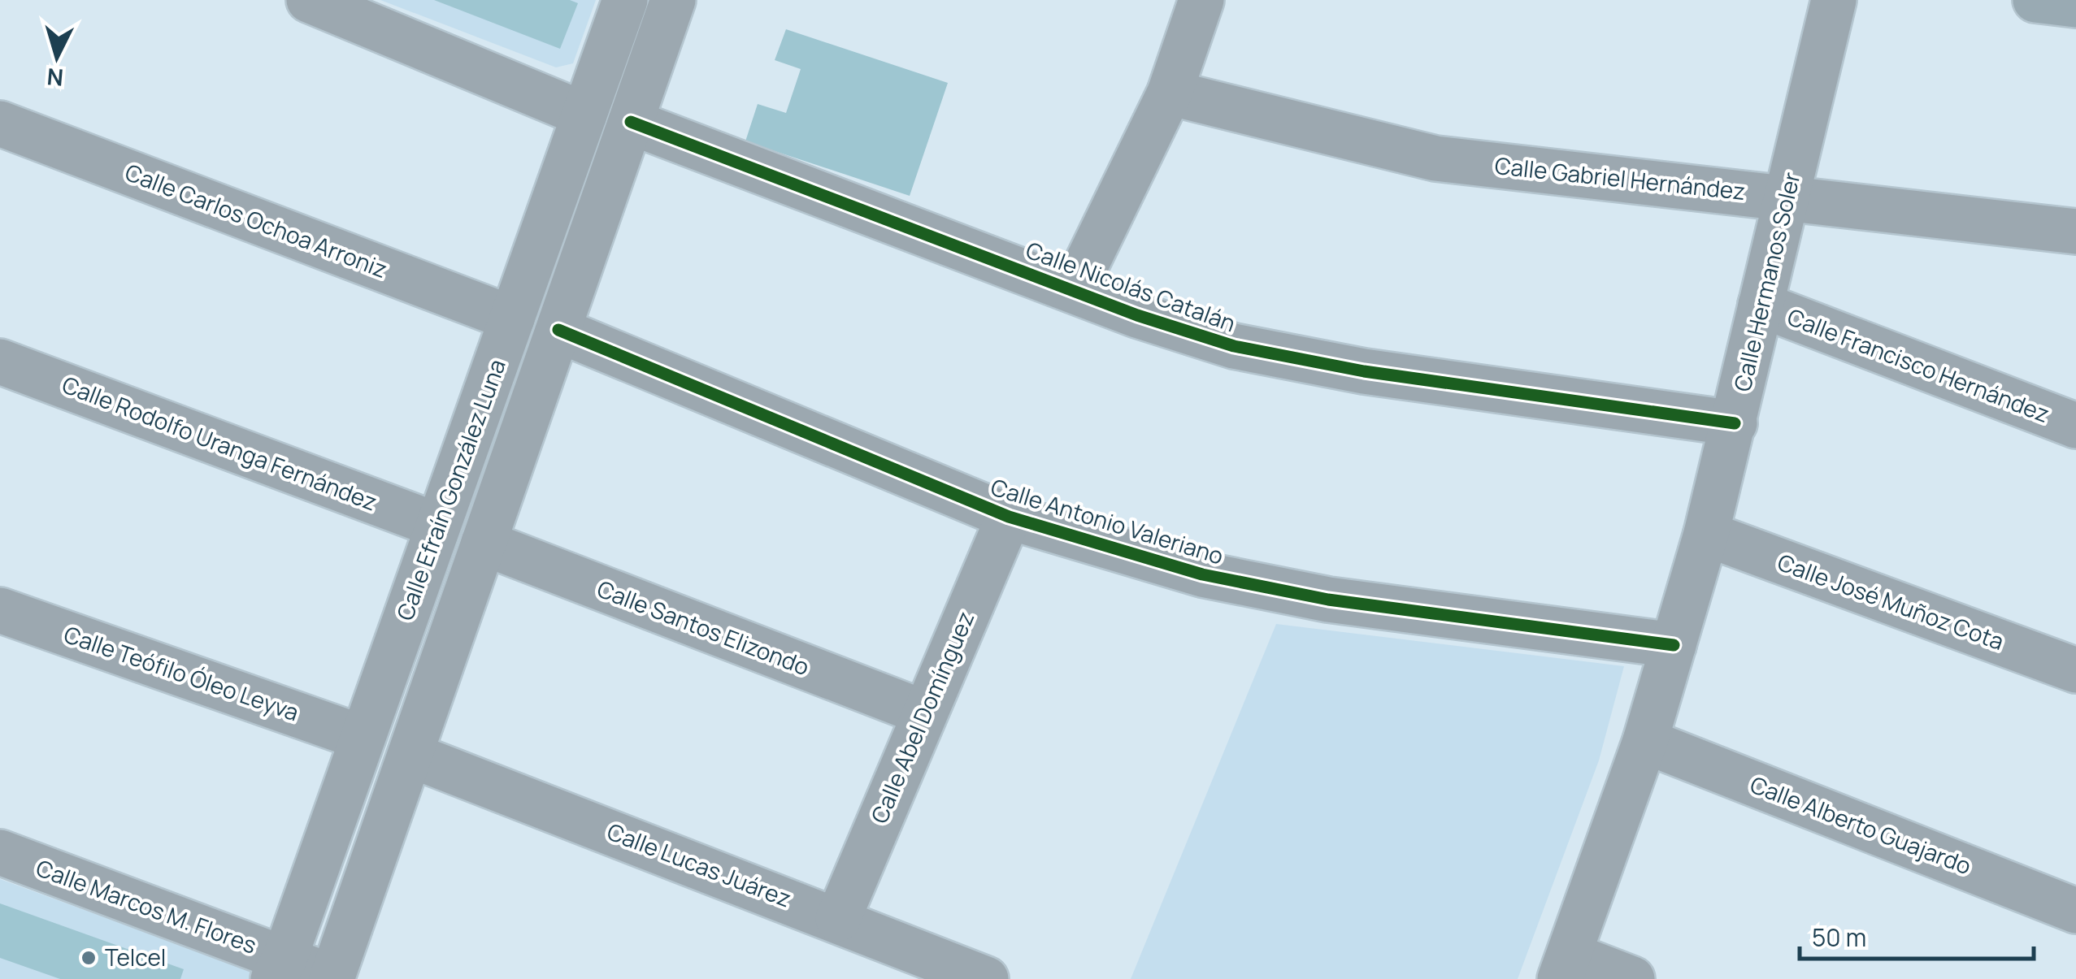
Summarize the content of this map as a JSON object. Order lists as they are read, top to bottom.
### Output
{
  "streets": {
    "street": [
      "Calle Gabriel Hernández",
      "Calle Carlos Ochoa Arroniz",
      "Calle Hermanos Soler",
      "Calle Nicolás Catalán",
      "Calle Francisco Hernández",
      "Calle Rodolfo Uranga Fernández",
      "Calle Efraín González Luna",
      "Calle Antonio Valeriano",
      "Calle José Muñoz Cota",
      "Calle Santos Elizondo",
      "Calle Teófilo Óleo Leyva",
      "Calle Abel Domínguez",
      "Calle Alberto Guajardo",
      "Calle Lucas Juárez",
      "Calle Marcos M. Flores"
    ]
  },
  "crossings": [
    ["Calle Gabriel Hernández", "Calle Hermanos Soler"],
    ["Calle Carlos Ochoa Arroniz", "Calle Efraín González Luna"],
    ["Calle Hermanos Soler", "Calle Nicolás Catalán"],
    ["Calle Hermanos Soler", "Calle Francisco Hernández"],
    ["Calle Hermanos Soler", "Calle Antonio Valeriano"],
    ["Calle Hermanos Soler", "Calle José Muñoz Cota"],
    ["Calle Hermanos Soler", "Calle Alberto Guajardo"],
    ["Calle Nicolás Catalán", "Calle Efraín González Luna"],
    ["Calle Rodolfo Uranga Fernández", "Calle Efraín González Luna"],
    ["Calle Efraín González Luna", "Calle Antonio Valeriano"],
    ["Calle Efraín González Luna", "Calle Santos Elizondo"],
    ["Calle Efraín González Luna", "Calle Teófilo Óleo Leyva"],
    ["Calle Efraín González Luna", "Calle Lucas Juárez"],
    ["Calle Efraín González Luna", "Calle Marcos M. Flores"],
    ["Calle Antonio Valeriano", "Calle Abel Domínguez"],
    ["Calle Santos Elizondo", "Calle Abel Domínguez"],
    ["Calle Abel Domínguez", "Calle Lucas Juárez"]
  ],
  "places": ["Telcel"],
  "scale_bar": "50 m",
  "north": "bottom"
}
